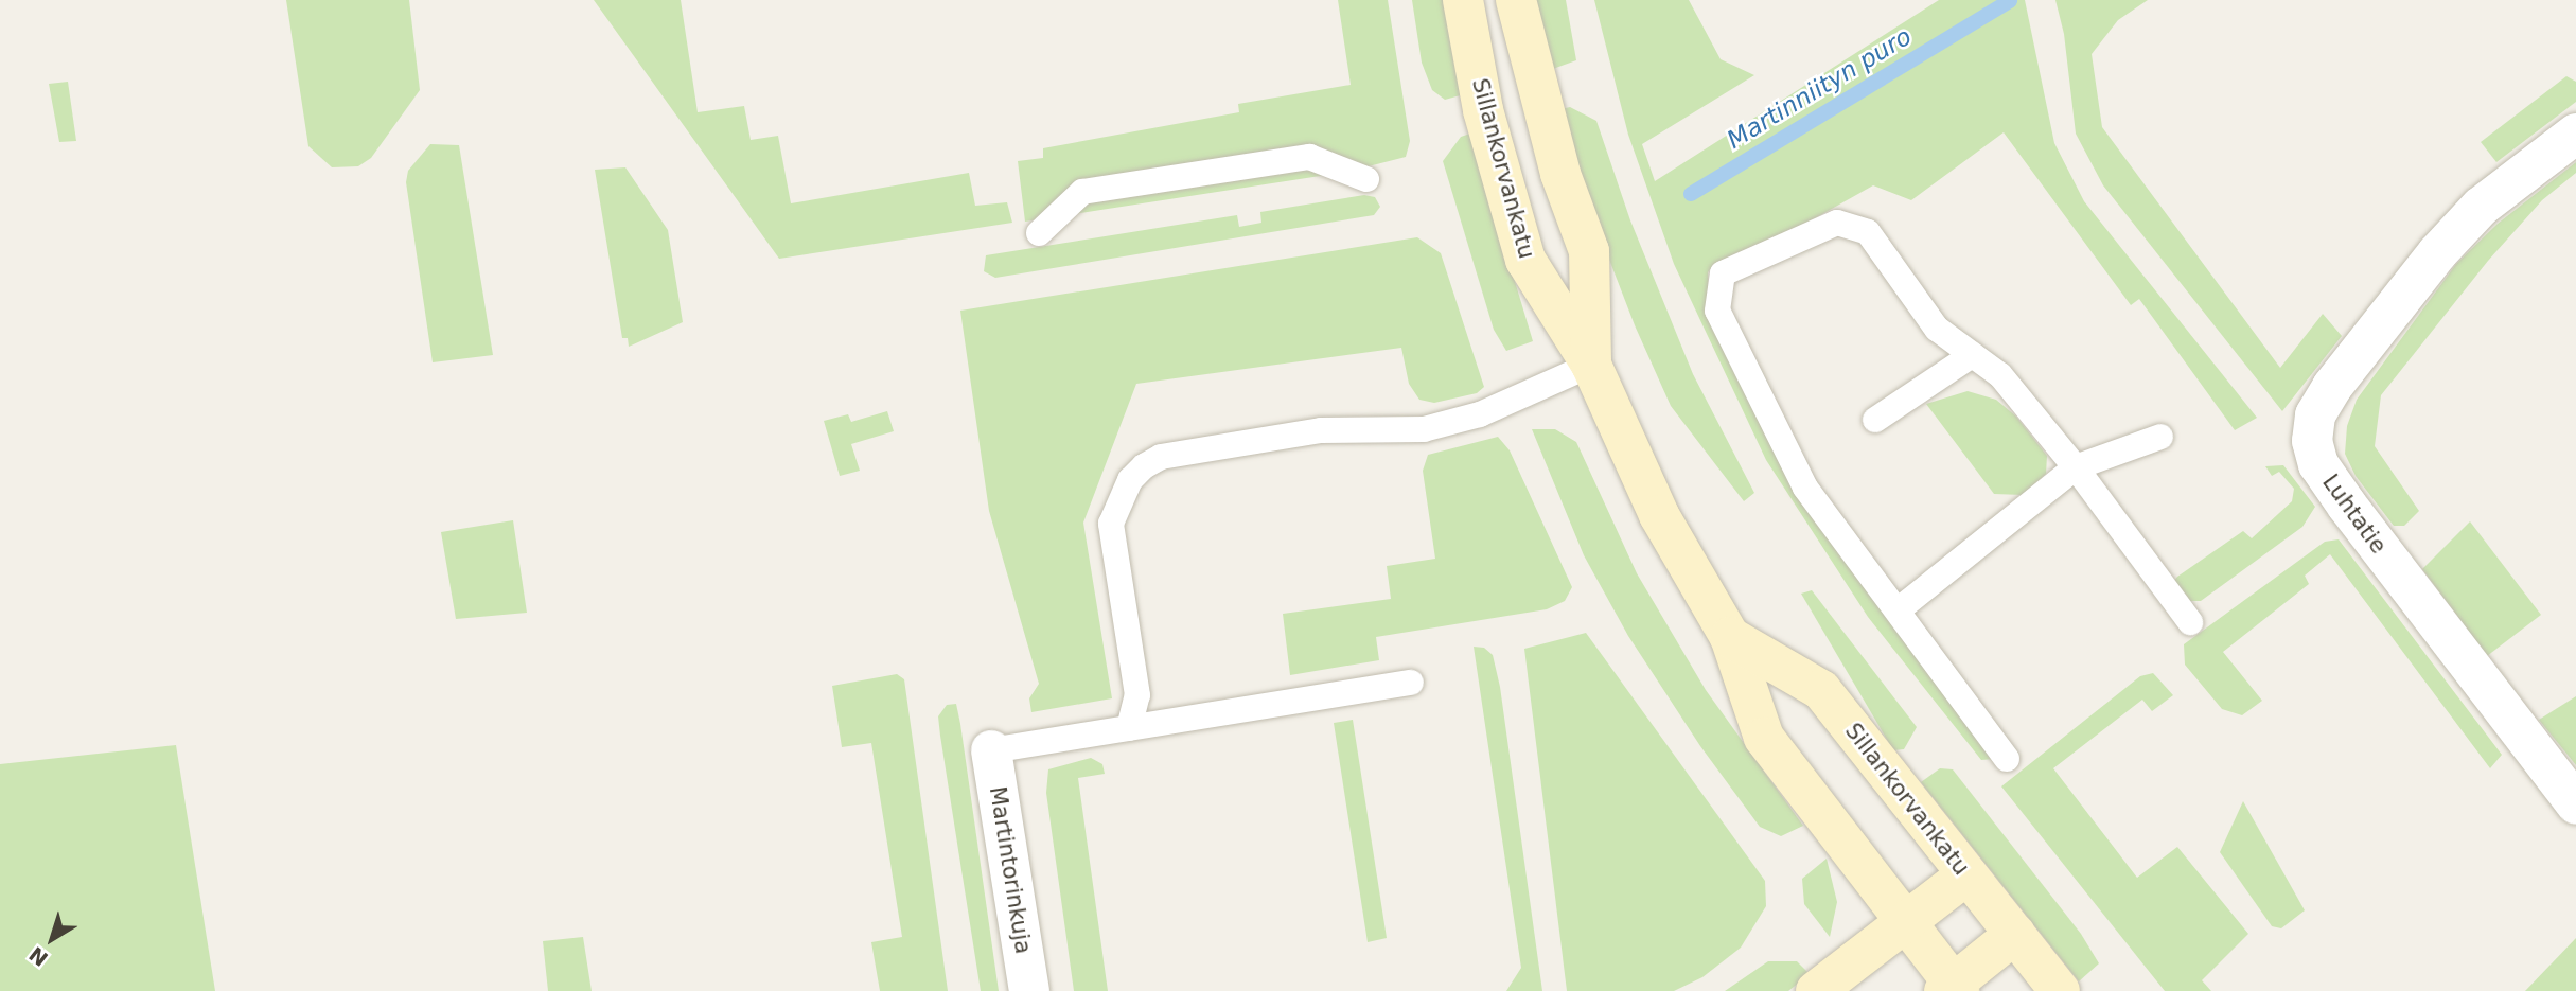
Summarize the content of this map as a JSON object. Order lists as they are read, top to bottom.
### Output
{
  "streets": {
    "main road": ["Sillankorvankatu"],
    "street": ["Luhtatie", "Martintorinkuja"]
  },
  "water": ["Martinniityn puro"],
  "north": "bottom left"
}
